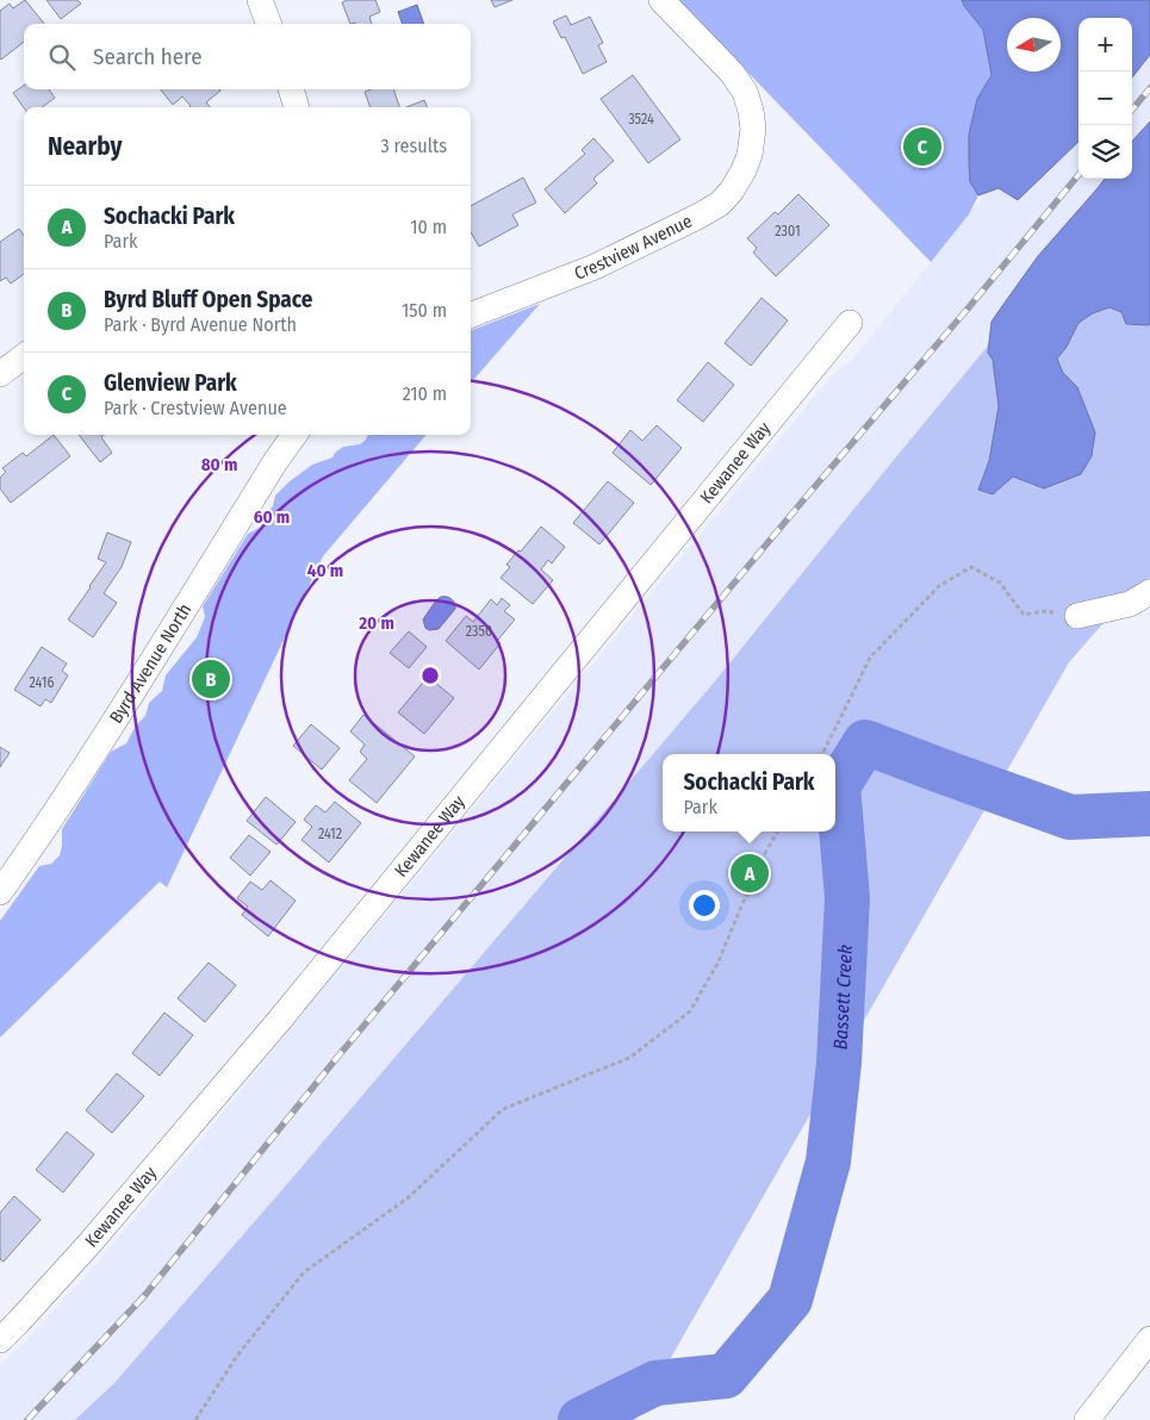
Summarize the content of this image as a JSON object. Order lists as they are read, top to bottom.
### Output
{
  "streets": {
    "street": ["Crestview Avenue", "Kewanee Way", "Byrd Avenue North"]
  },
  "water": ["Bassett Creek"],
  "house_numbers": [
    "3524",
    "2301",
    "2350",
    "2416",
    "2412"
  ],
  "north": "left",
  "page": {
    "map_buttons": ["+", "−"],
    "search": "Search here",
    "heading": ["Nearby", "3 results"],
    "pins": ["C", "B", "A"],
    "list": [
      {
        "mark": "A",
        "name": "Sochacki Park",
        "note": "Park",
        "value": "10 m"
      },
      {
        "mark": "B",
        "name": "Byrd Bluff Open Space",
        "note": "Park · Byrd Avenue North",
        "value": "150 m"
      },
      {
        "mark": "C",
        "name": "Glenview Park",
        "note": "Park · Crestview Avenue",
        "value": "210 m"
      }
    ],
    "popup": ["Sochacki Park", "Park"]
  },
  "rings": [
    "80 m",
    "60 m",
    "40 m",
    "20 m"
  ]
}
